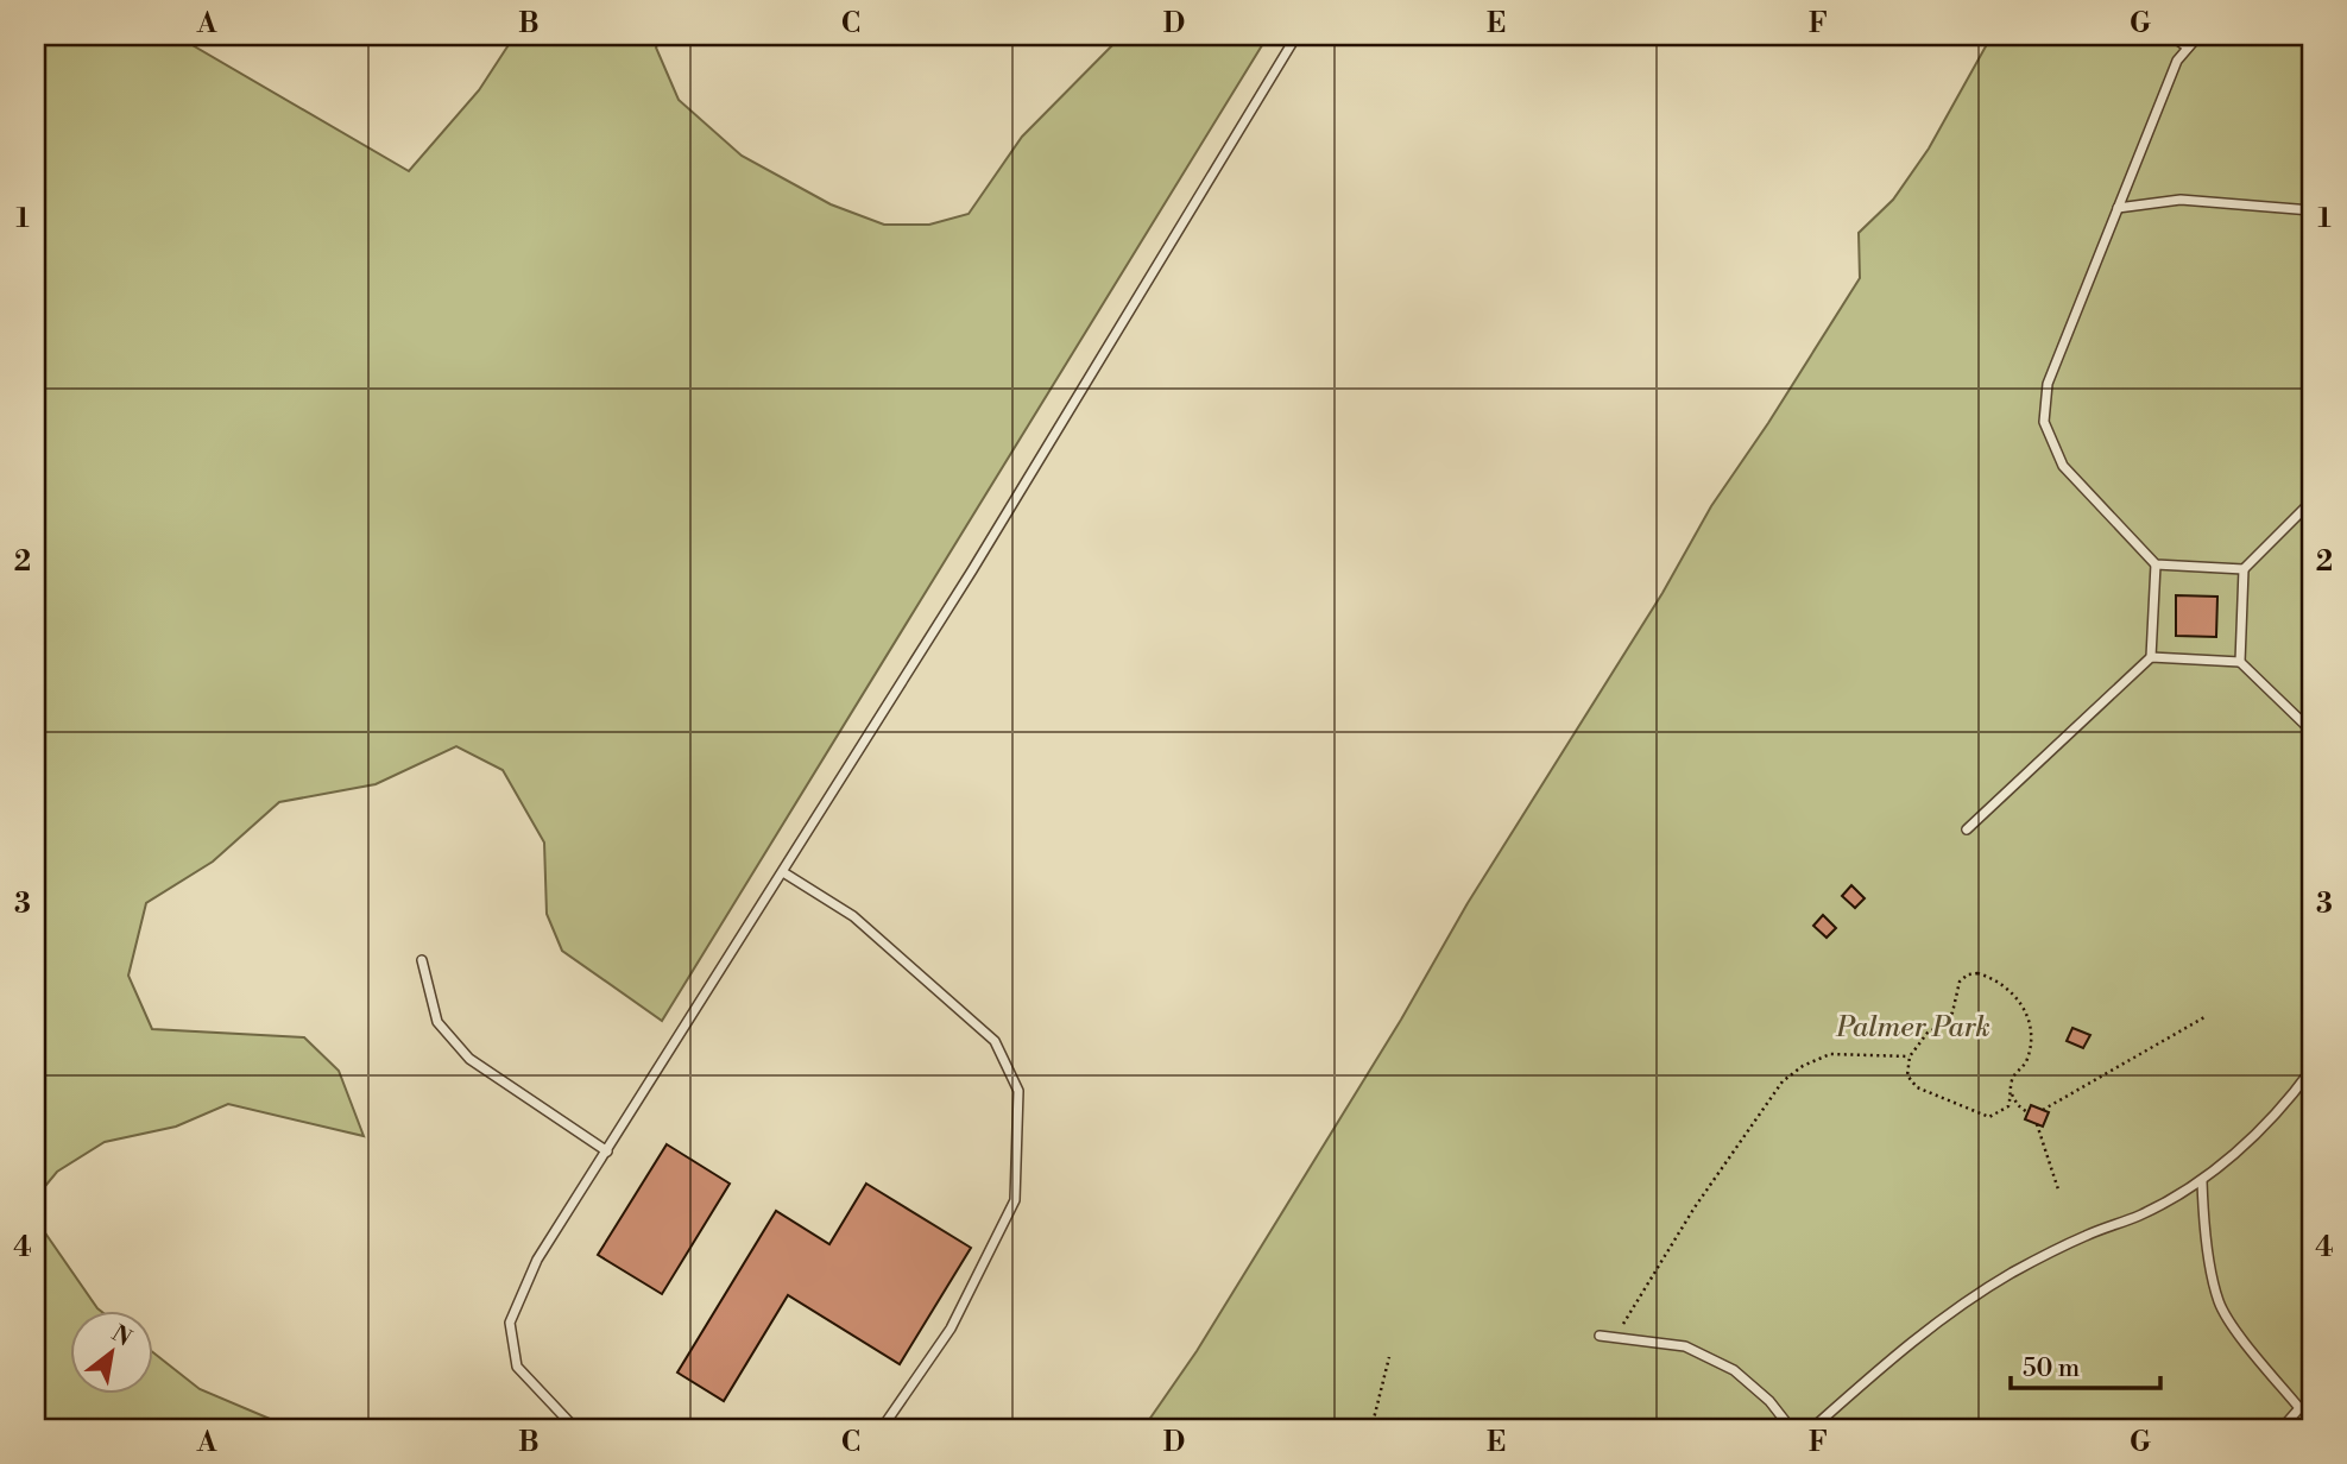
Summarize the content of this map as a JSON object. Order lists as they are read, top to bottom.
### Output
{
  "parks": ["Palmer Park"],
  "scale_bar": "50 m",
  "north": "top right",
  "grid": {
    "columns": [
      "A",
      "B",
      "C",
      "D",
      "E",
      "F",
      "G"
    ],
    "rows": [
      "1",
      "2",
      "3",
      "4"
    ]
  }
}
